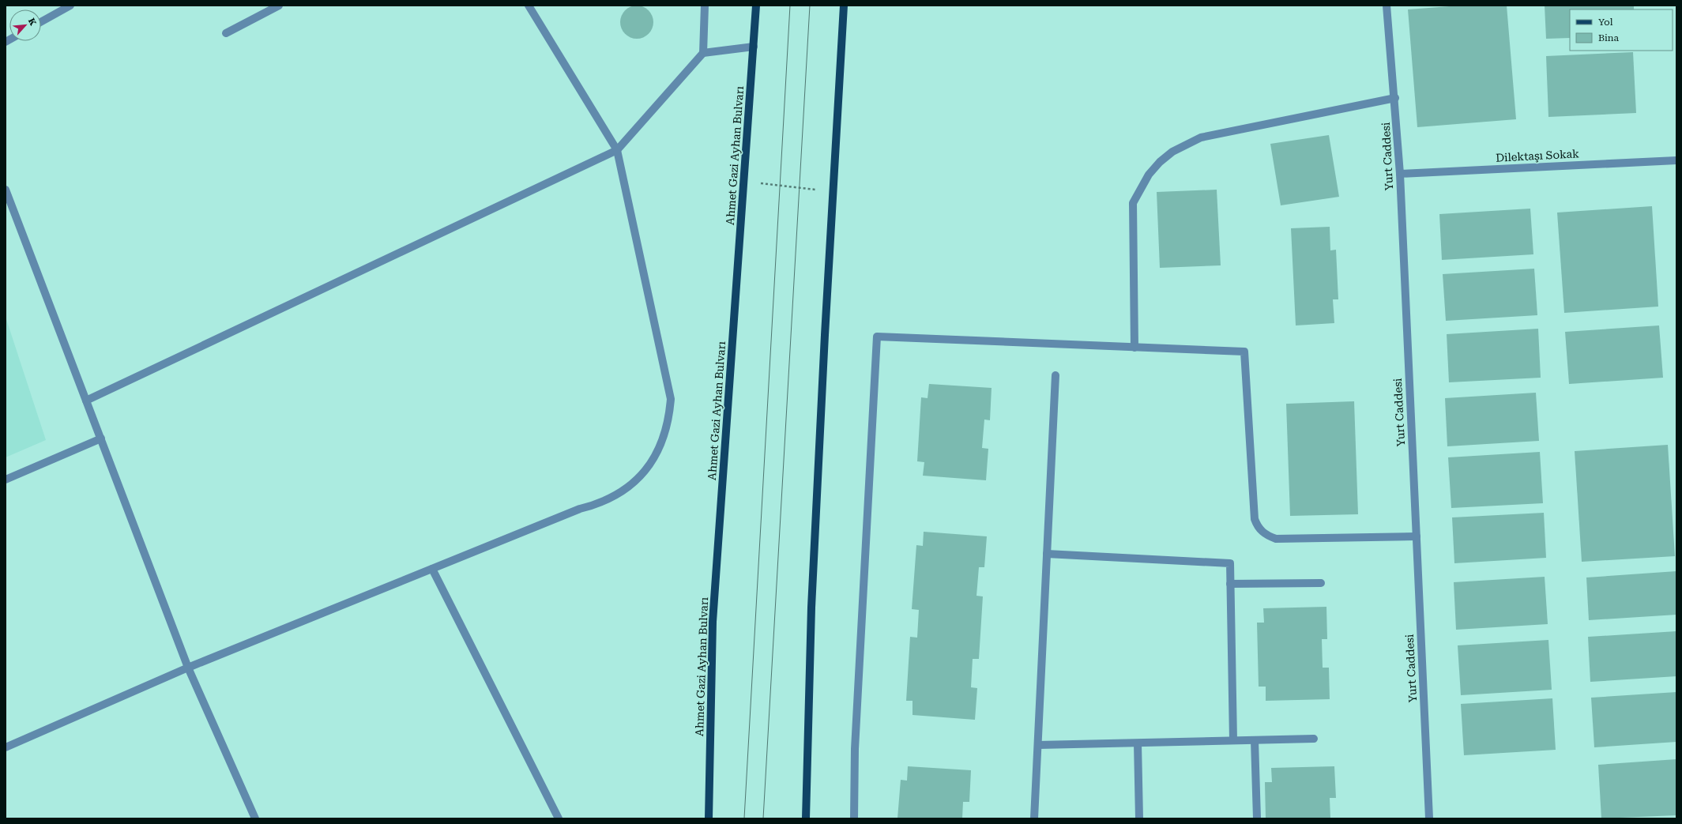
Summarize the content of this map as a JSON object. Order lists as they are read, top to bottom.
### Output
{
  "streets": {
    "main road": ["Ahmet Gazi Ayhan Bulvarı"],
    "street": ["Dilektaşı Sokak", "Yurt Caddesi"]
  },
  "crossings": [
    ["Dilektaşı Sokak", "Yurt Caddesi"]
  ],
  "legend": ["Yol", "Bina"],
  "north": "top right"
}
